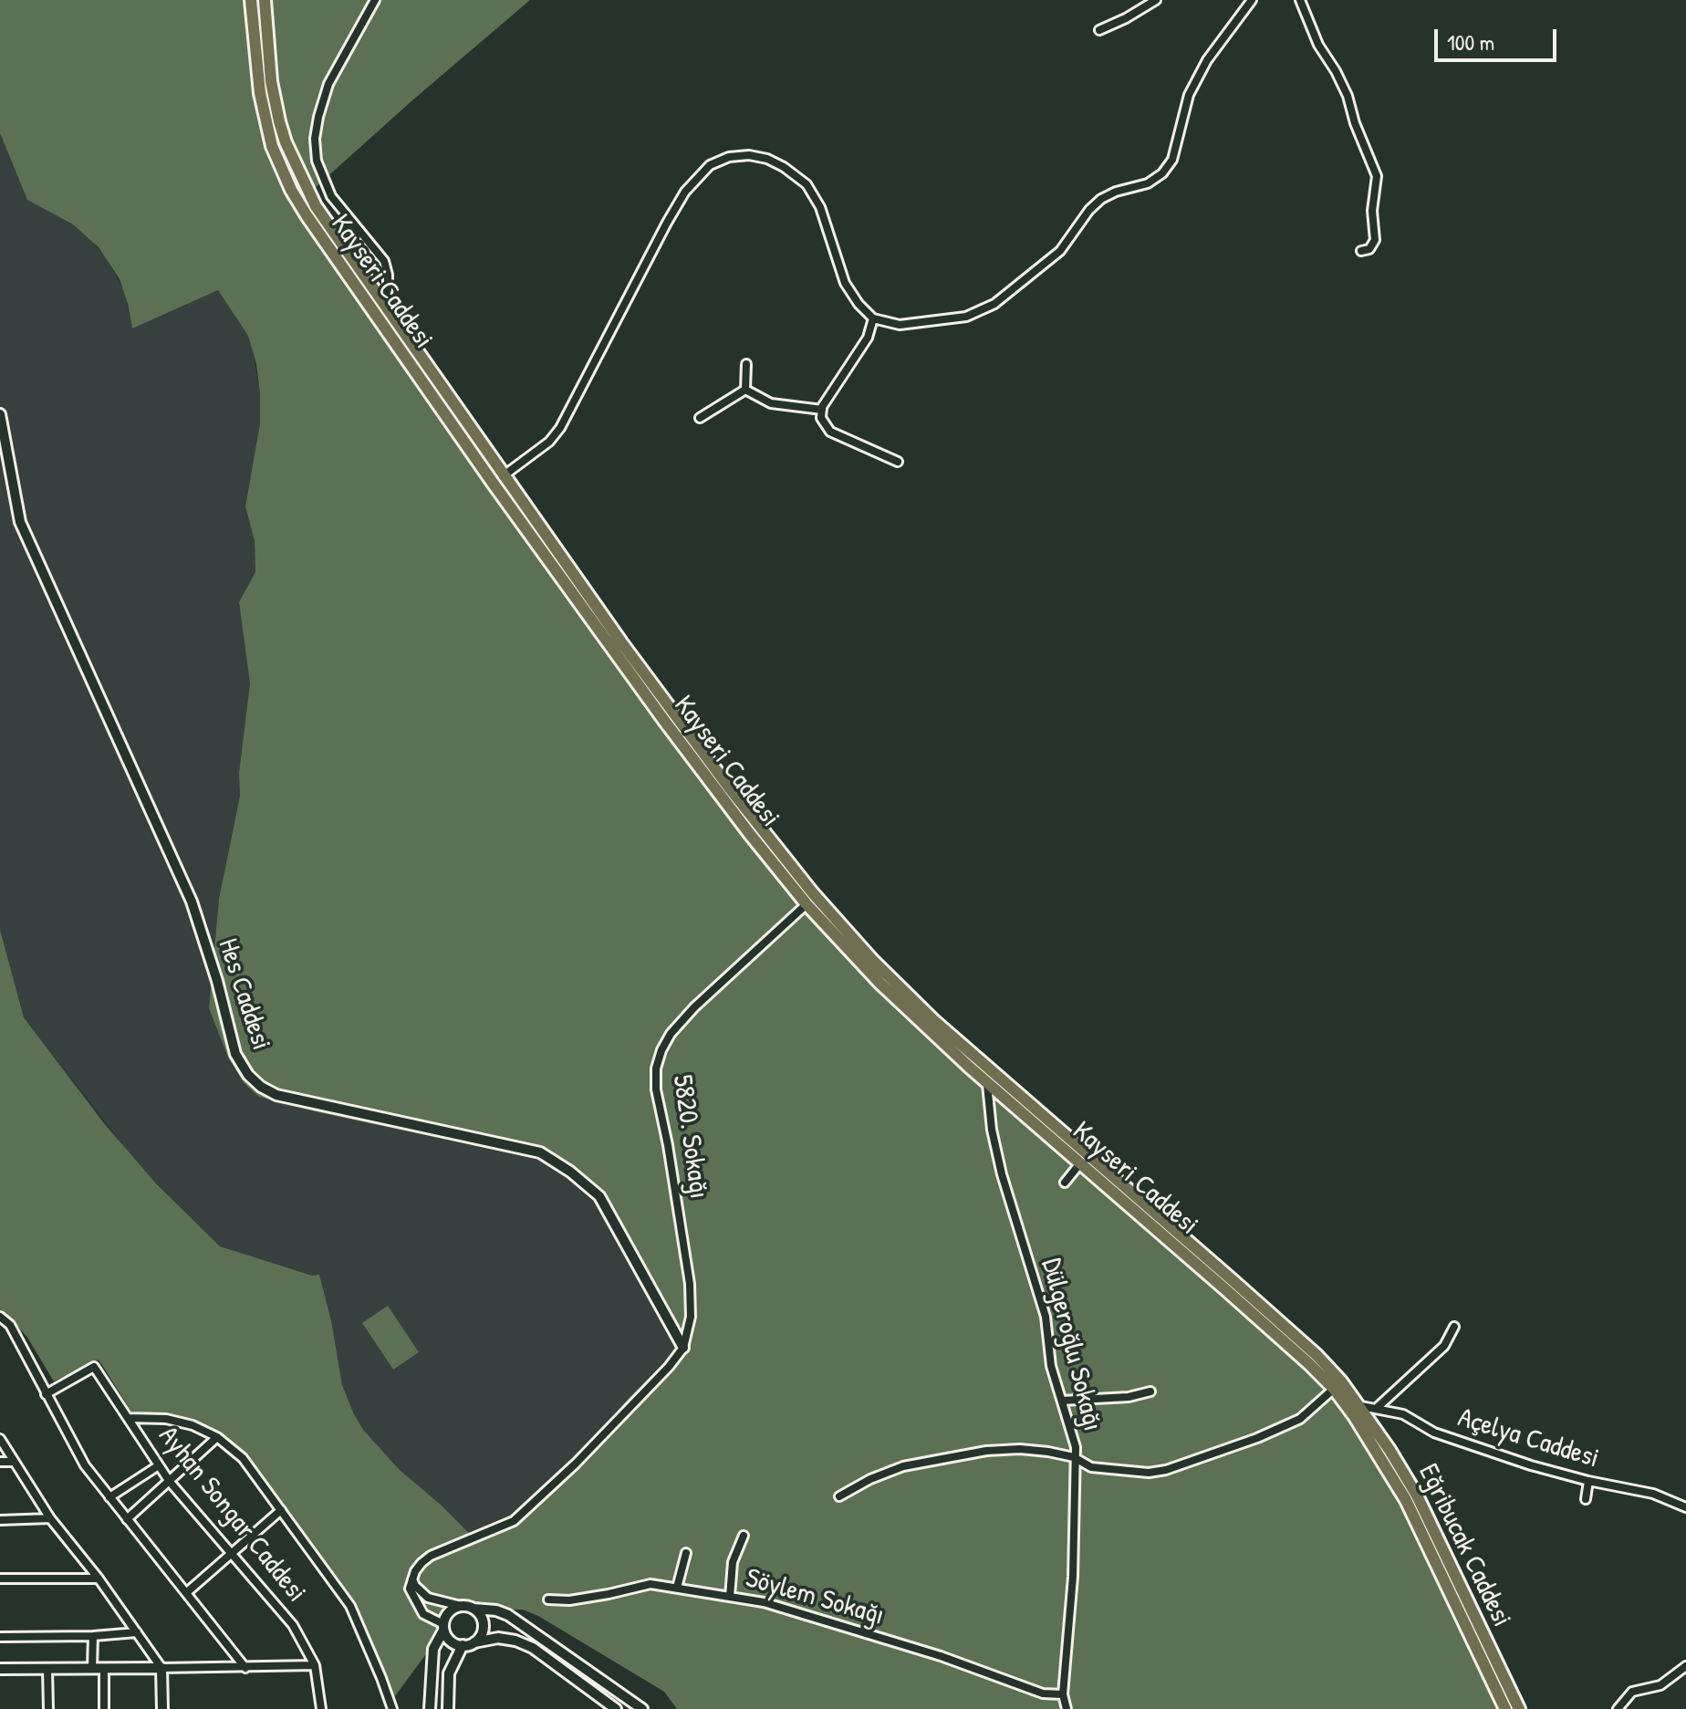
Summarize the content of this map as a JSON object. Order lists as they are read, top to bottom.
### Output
{
  "streets": {
    "main road": ["Kayseri Caddesi", "Eğribucak Caddesi"],
    "street": [
      "Hes Caddesi",
      "5820. Sokağı",
      "Dülgeroğlu Sokağı",
      "Açelya Caddesi",
      "Ayhan Songar Caddesi",
      "Söylem Sokağı"
    ]
  },
  "crossings": [
    ["Kayseri Caddesi", "5820. Sokağı"],
    ["Kayseri Caddesi", "Dülgeroğlu Sokağı"],
    ["Kayseri Caddesi", "Açelya Caddesi"],
    ["Kayseri Caddesi", "Eğribucak Caddesi"],
    ["Hes Caddesi", "5820. Sokağı"],
    ["Dülgeroğlu Sokağı", "Söylem Sokağı"],
    ["Açelya Caddesi", "Eğribucak Caddesi"]
  ],
  "scale_bar": "100 m"
}
